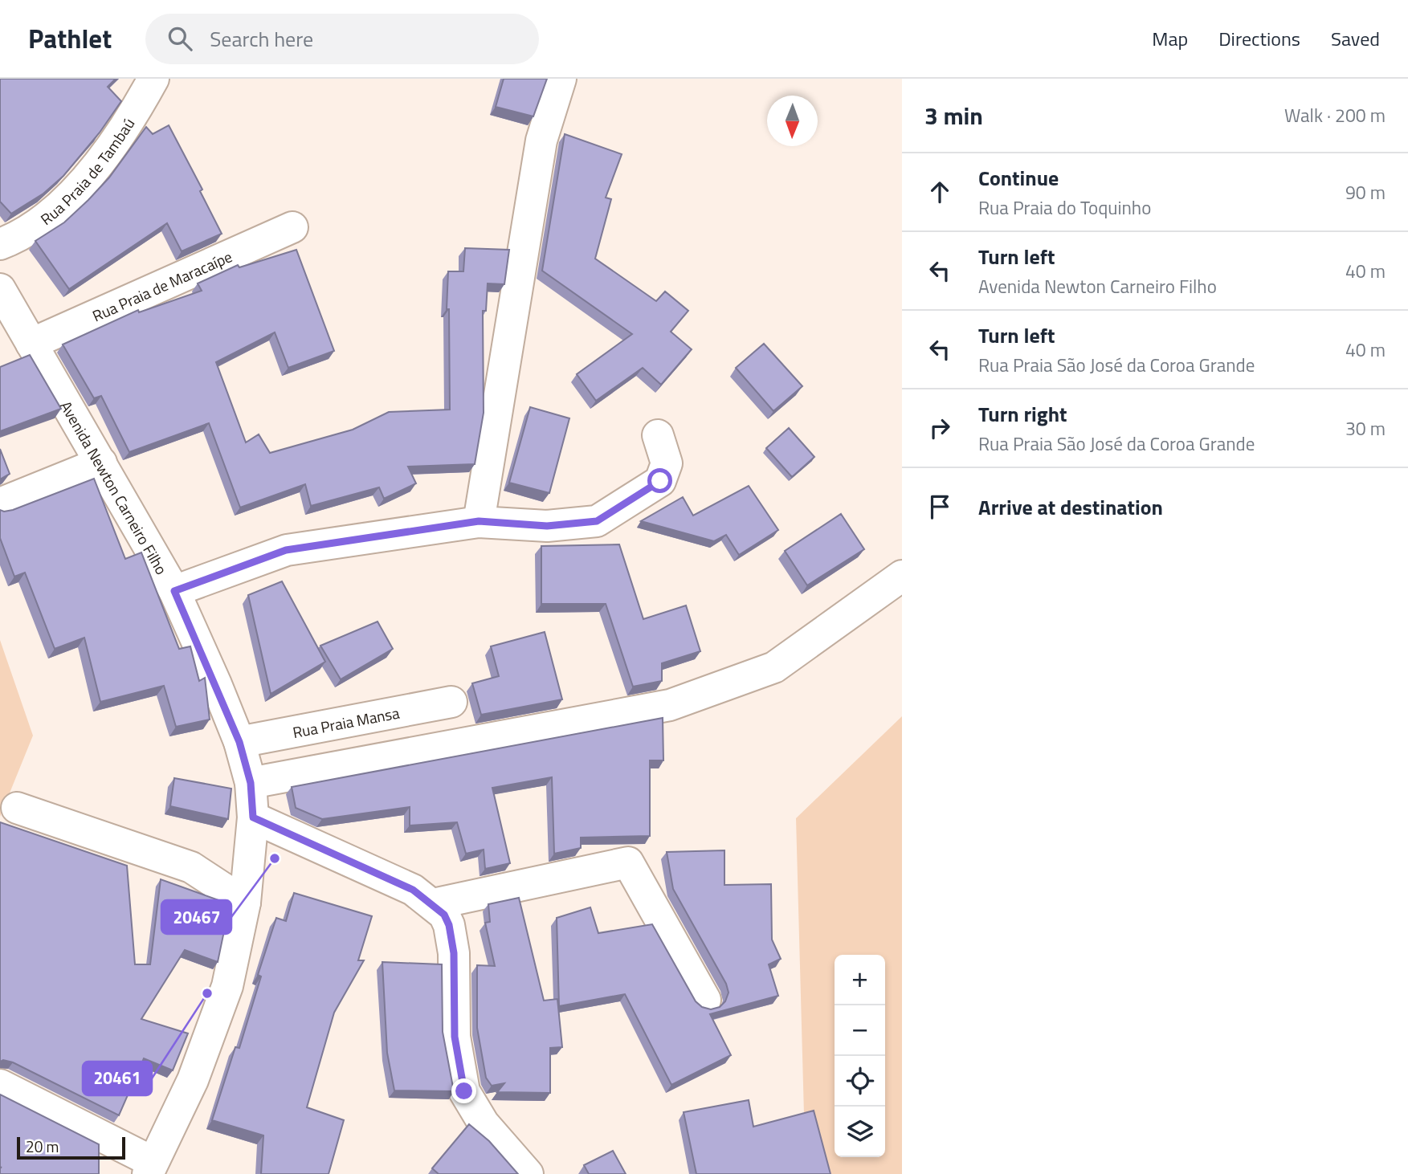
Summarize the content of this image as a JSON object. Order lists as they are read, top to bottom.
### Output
{
  "streets": {
    "street": [
      "Rua Praia de Tambaú",
      "Rua Praia de Maracaípe",
      "Avenida Newton Carneiro Filho",
      "Rua Praia Mansa"
    ]
  },
  "crossings": [
    ["Rua Praia de Maracaípe", "Avenida Newton Carneiro Filho"],
    ["Avenida Newton Carneiro Filho", "Rua Praia Mansa"]
  ],
  "places": ["20467", "20461"],
  "scale_bar": "20 m",
  "north": "bottom",
  "page": {
    "header": "Pathlet",
    "search": "Search here",
    "nav": ["Map", "Directions", "Saved"],
    "heading": ["3 min", "Walk · 200 m"],
    "list": [
      ["Continue", "Rua Praia do Toquinho", "90 m"],
      ["Turn left", "Avenida Newton Carneiro Filho", "40 m"],
      ["Turn left", "Rua Praia São José da Coroa Grande", "40 m"],
      ["Turn right", "Rua Praia São José da Coroa Grande", "30 m"],
      "Arrive at destination"
    ],
    "map_buttons": ["+", "−"],
    "scale": "20 m"
  }
}
